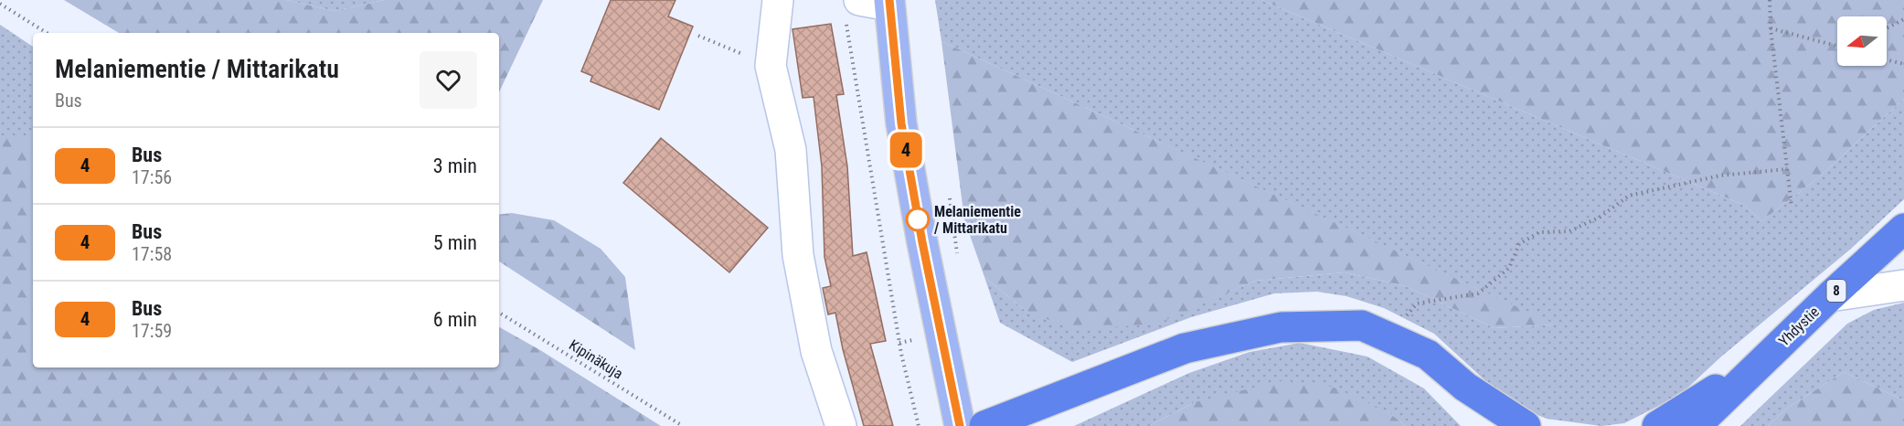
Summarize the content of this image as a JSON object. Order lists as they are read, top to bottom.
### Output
{
  "streets": {
    "highway": ["8", "Yhdystie"],
    "path": ["Kipinäkuja"]
  },
  "places": ["Melaniementie / Mittarikatu"],
  "lines": ["bus line 4"],
  "north": "left",
  "page": {
    "on_map": "4",
    "heading": ["Melaniementie / Mittarikatu", "Bus"],
    "list": [
      {
        "mark": "4",
        "name": "Bus",
        "note": "17:56",
        "value": "3 min"
      },
      {
        "mark": "4",
        "name": "Bus",
        "note": "17:58",
        "value": "5 min"
      },
      {
        "mark": "4",
        "name": "Bus",
        "note": "17:59",
        "value": "6 min"
      }
    ]
  }
}
